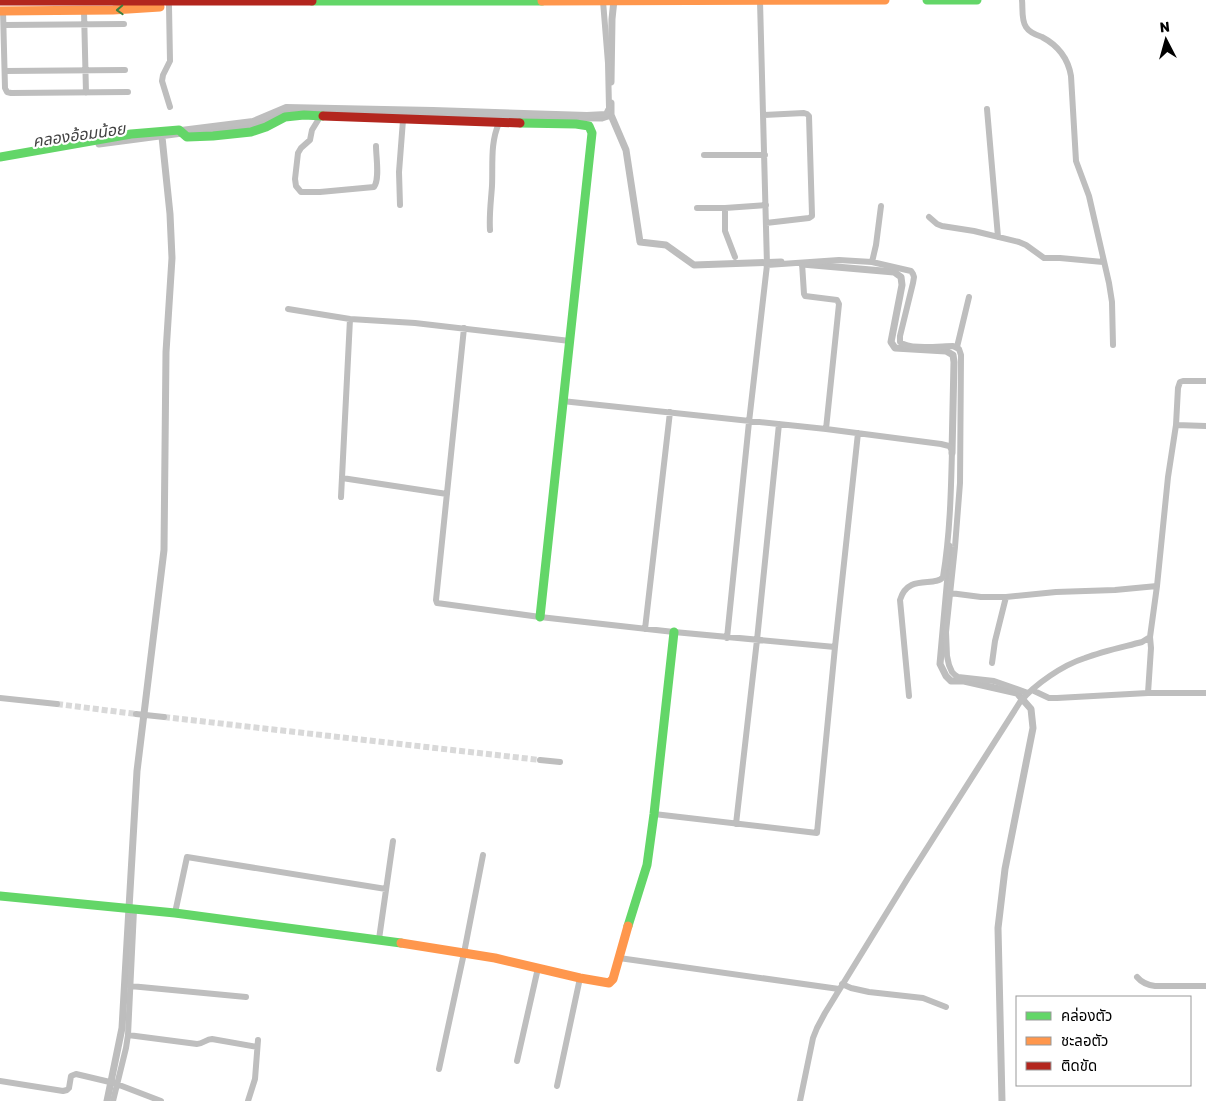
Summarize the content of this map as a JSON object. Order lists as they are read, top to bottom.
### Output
{
  "water": ["คลองอ้อมน้อย"],
  "legend": ["คล่องตัว", "ชะลอตัว", "ติดขัด"],
  "north": "top"
}
